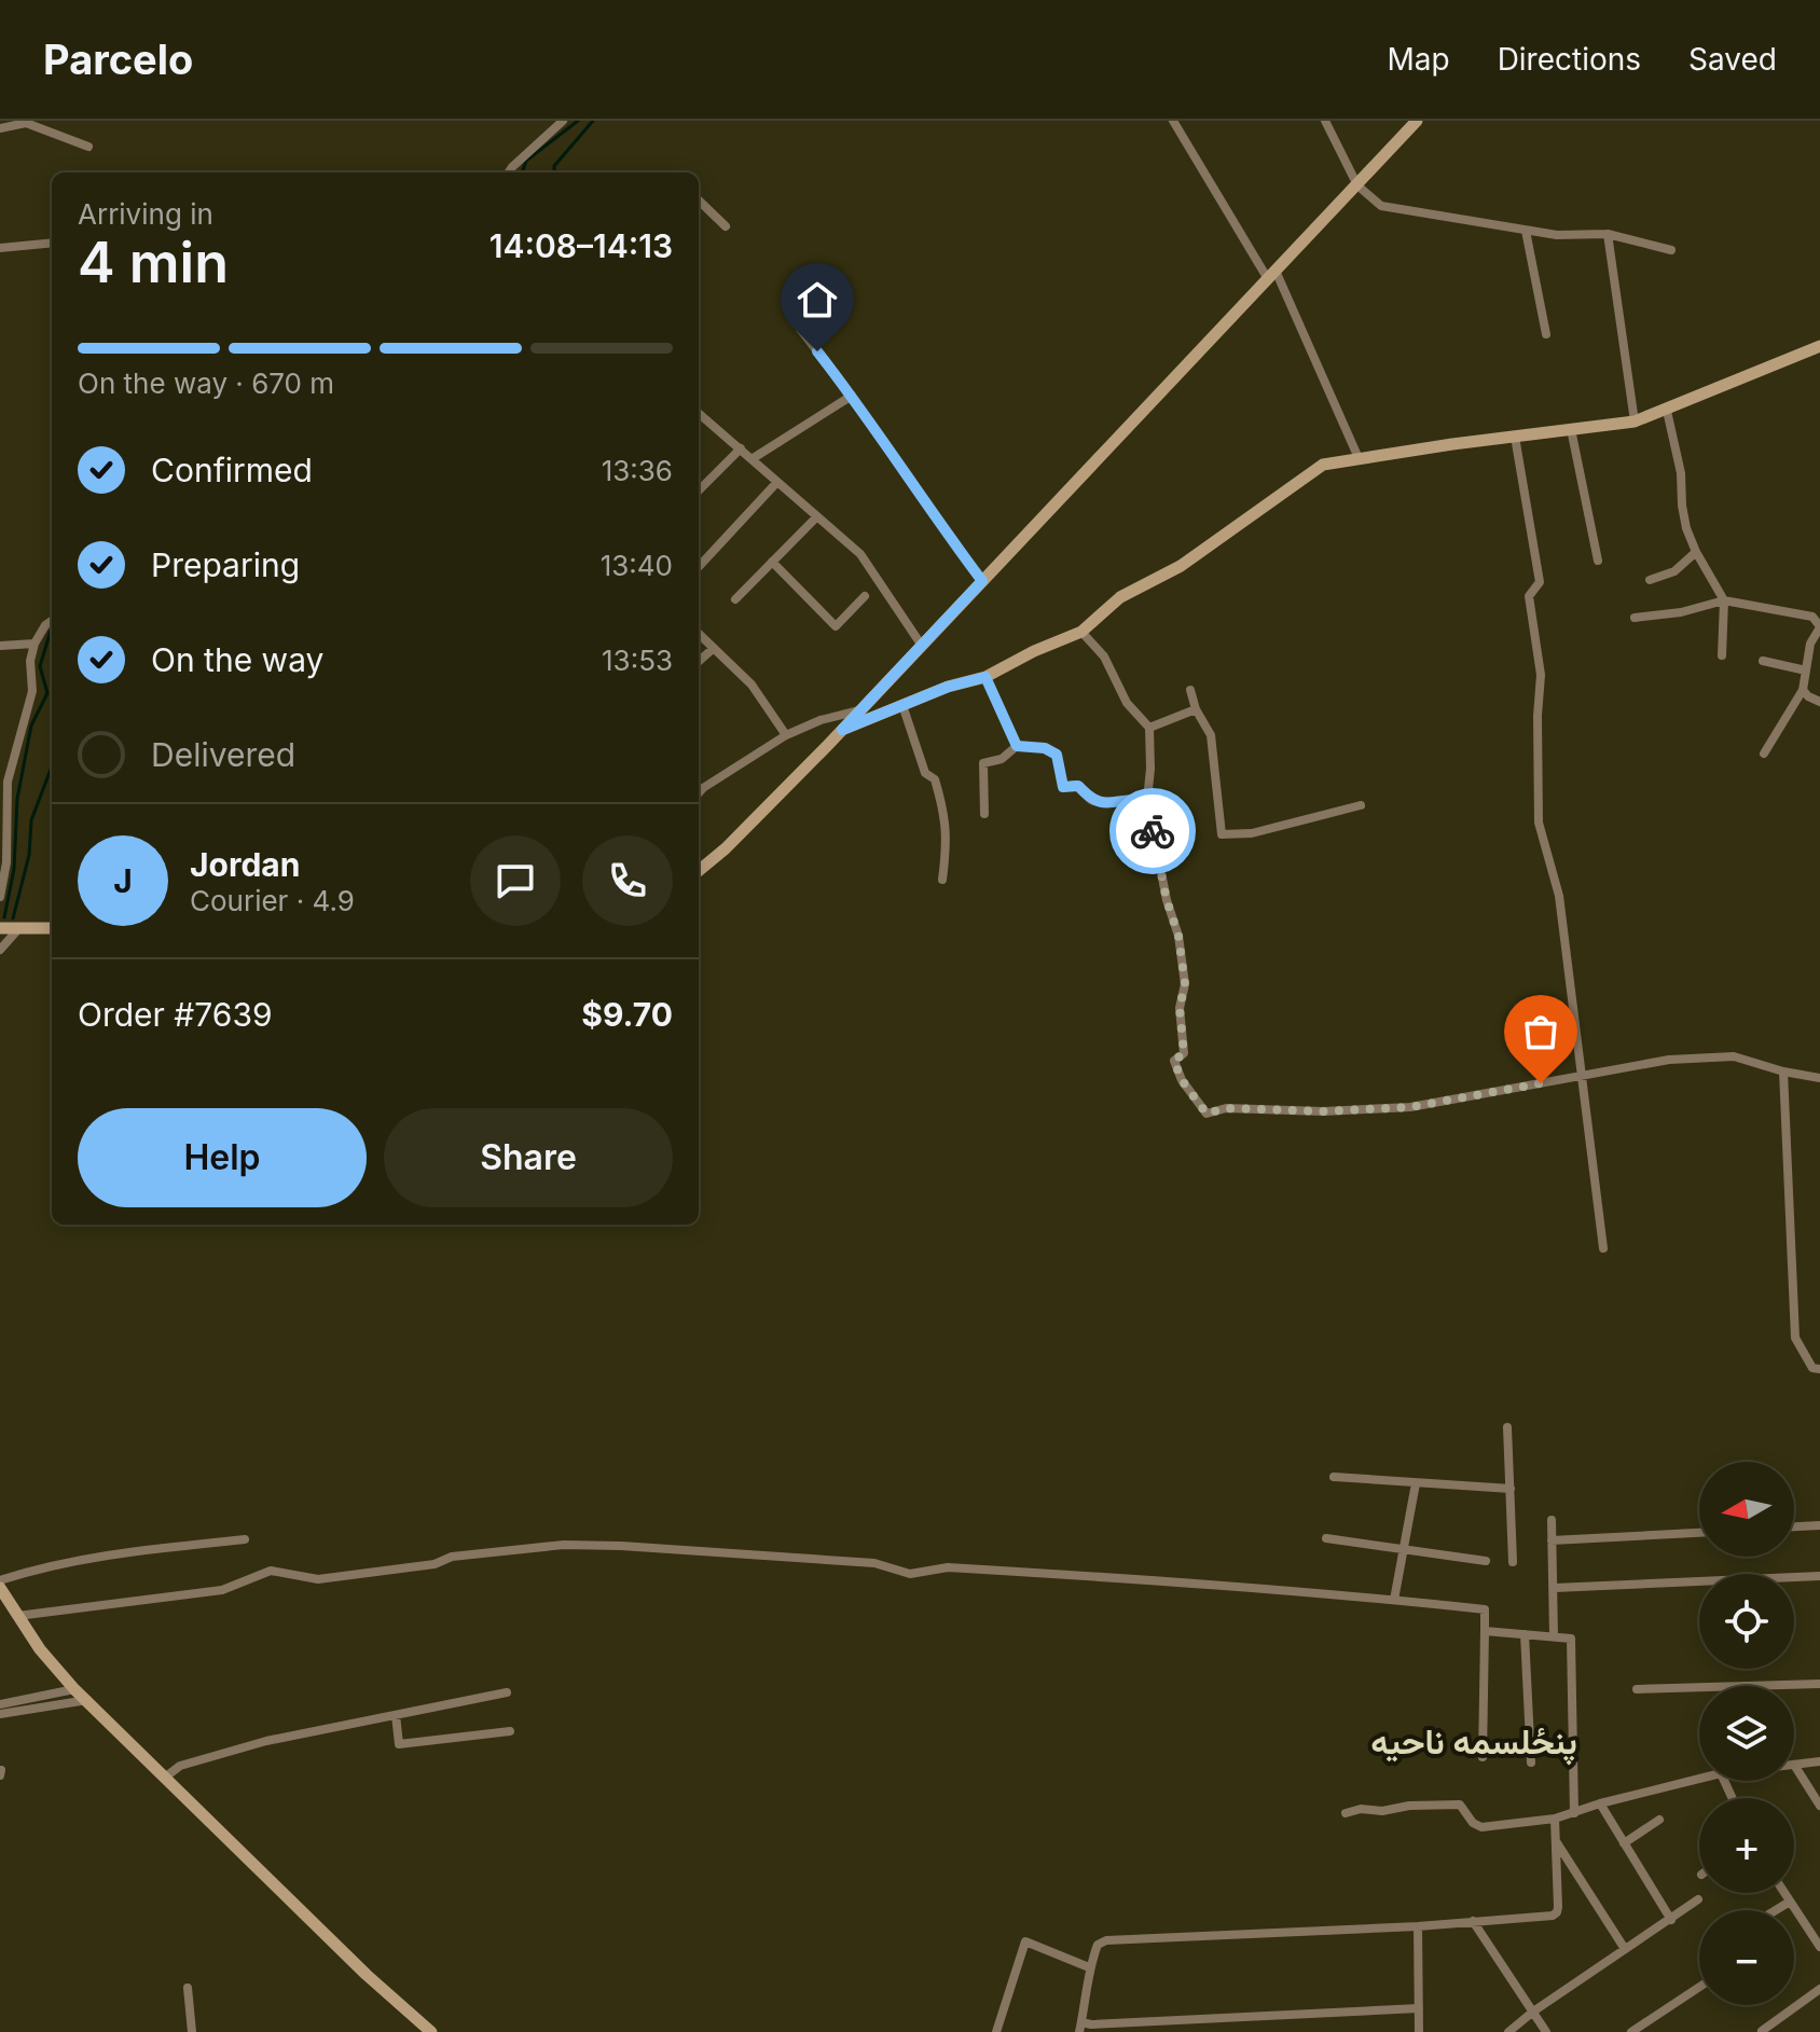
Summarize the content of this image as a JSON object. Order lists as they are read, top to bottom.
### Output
{
  "districts": ["پنځلسمه ناحیه"],
  "north": "left",
  "page": {
    "header": "Parcelo",
    "nav": ["Map", "Directions", "Saved"],
    "heading": ["4 min", "Arriving in", "14:08–14:13"],
    "panel": [
      "Jordan",
      "Courier · 4.9",
      "Order #7639",
      "$9.70"
    ],
    "bar": "On the way · 670 m",
    "list": [
      ["Confirmed", "13:36"],
      ["Preparing", "13:40"],
      ["On the way", "13:53"],
      "Delivered"
    ],
    "round": "J",
    "buttons": ["Help", "Share"],
    "map_buttons": ["+", "−"]
  }
}
